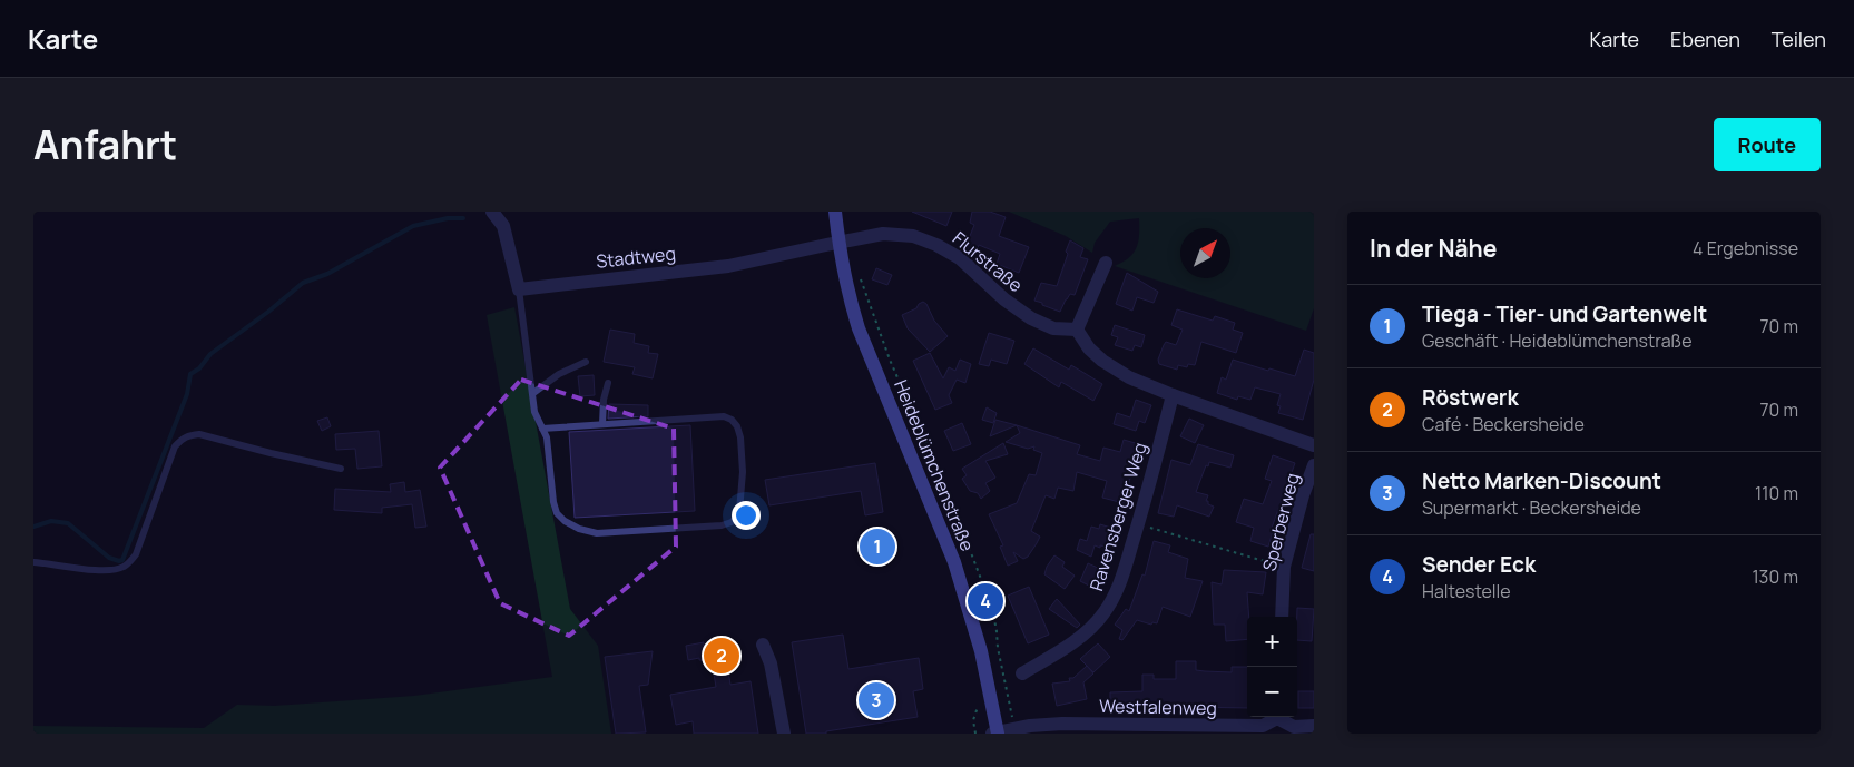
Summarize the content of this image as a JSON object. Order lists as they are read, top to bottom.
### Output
{
  "streets": {
    "street": [
      "Stadtweg",
      "Flurstraße",
      "Heideblümchenstraße",
      "Ravensberger Weg",
      "Sperberweg",
      "Westfalenweg"
    ]
  },
  "crossings": [
    ["Stadtweg", "Flurstraße"],
    ["Stadtweg", "Heideblümchenstraße"],
    ["Flurstraße", "Heideblümchenstraße"],
    ["Heideblümchenstraße", "Westfalenweg"]
  ],
  "north": "top right",
  "page": {
    "header": "Karte",
    "nav": ["Karte", "Ebenen", "Teilen"],
    "title": "Anfahrt",
    "buttons": "Route",
    "heading": ["In der Nähe", "4 Ergebnisse"],
    "list": [
      {
        "mark": "1",
        "name": "Tiega - Tier- und Gartenwelt",
        "note": "Geschäft · Heideblümchenstraße",
        "value": "70 m"
      },
      {
        "mark": "2",
        "name": "Röstwerk",
        "note": "Café · Beckersheide",
        "value": "70 m"
      },
      {
        "mark": "3",
        "name": "Netto Marken-Discount",
        "note": "Supermarkt · Beckersheide",
        "value": "110 m"
      },
      {
        "mark": "4",
        "name": "Sender Eck",
        "note": "Haltestelle",
        "value": "130 m"
      }
    ],
    "pins": [
      "1",
      "4",
      "2",
      "3"
    ],
    "map_buttons": ["+", "−"]
  }
}
